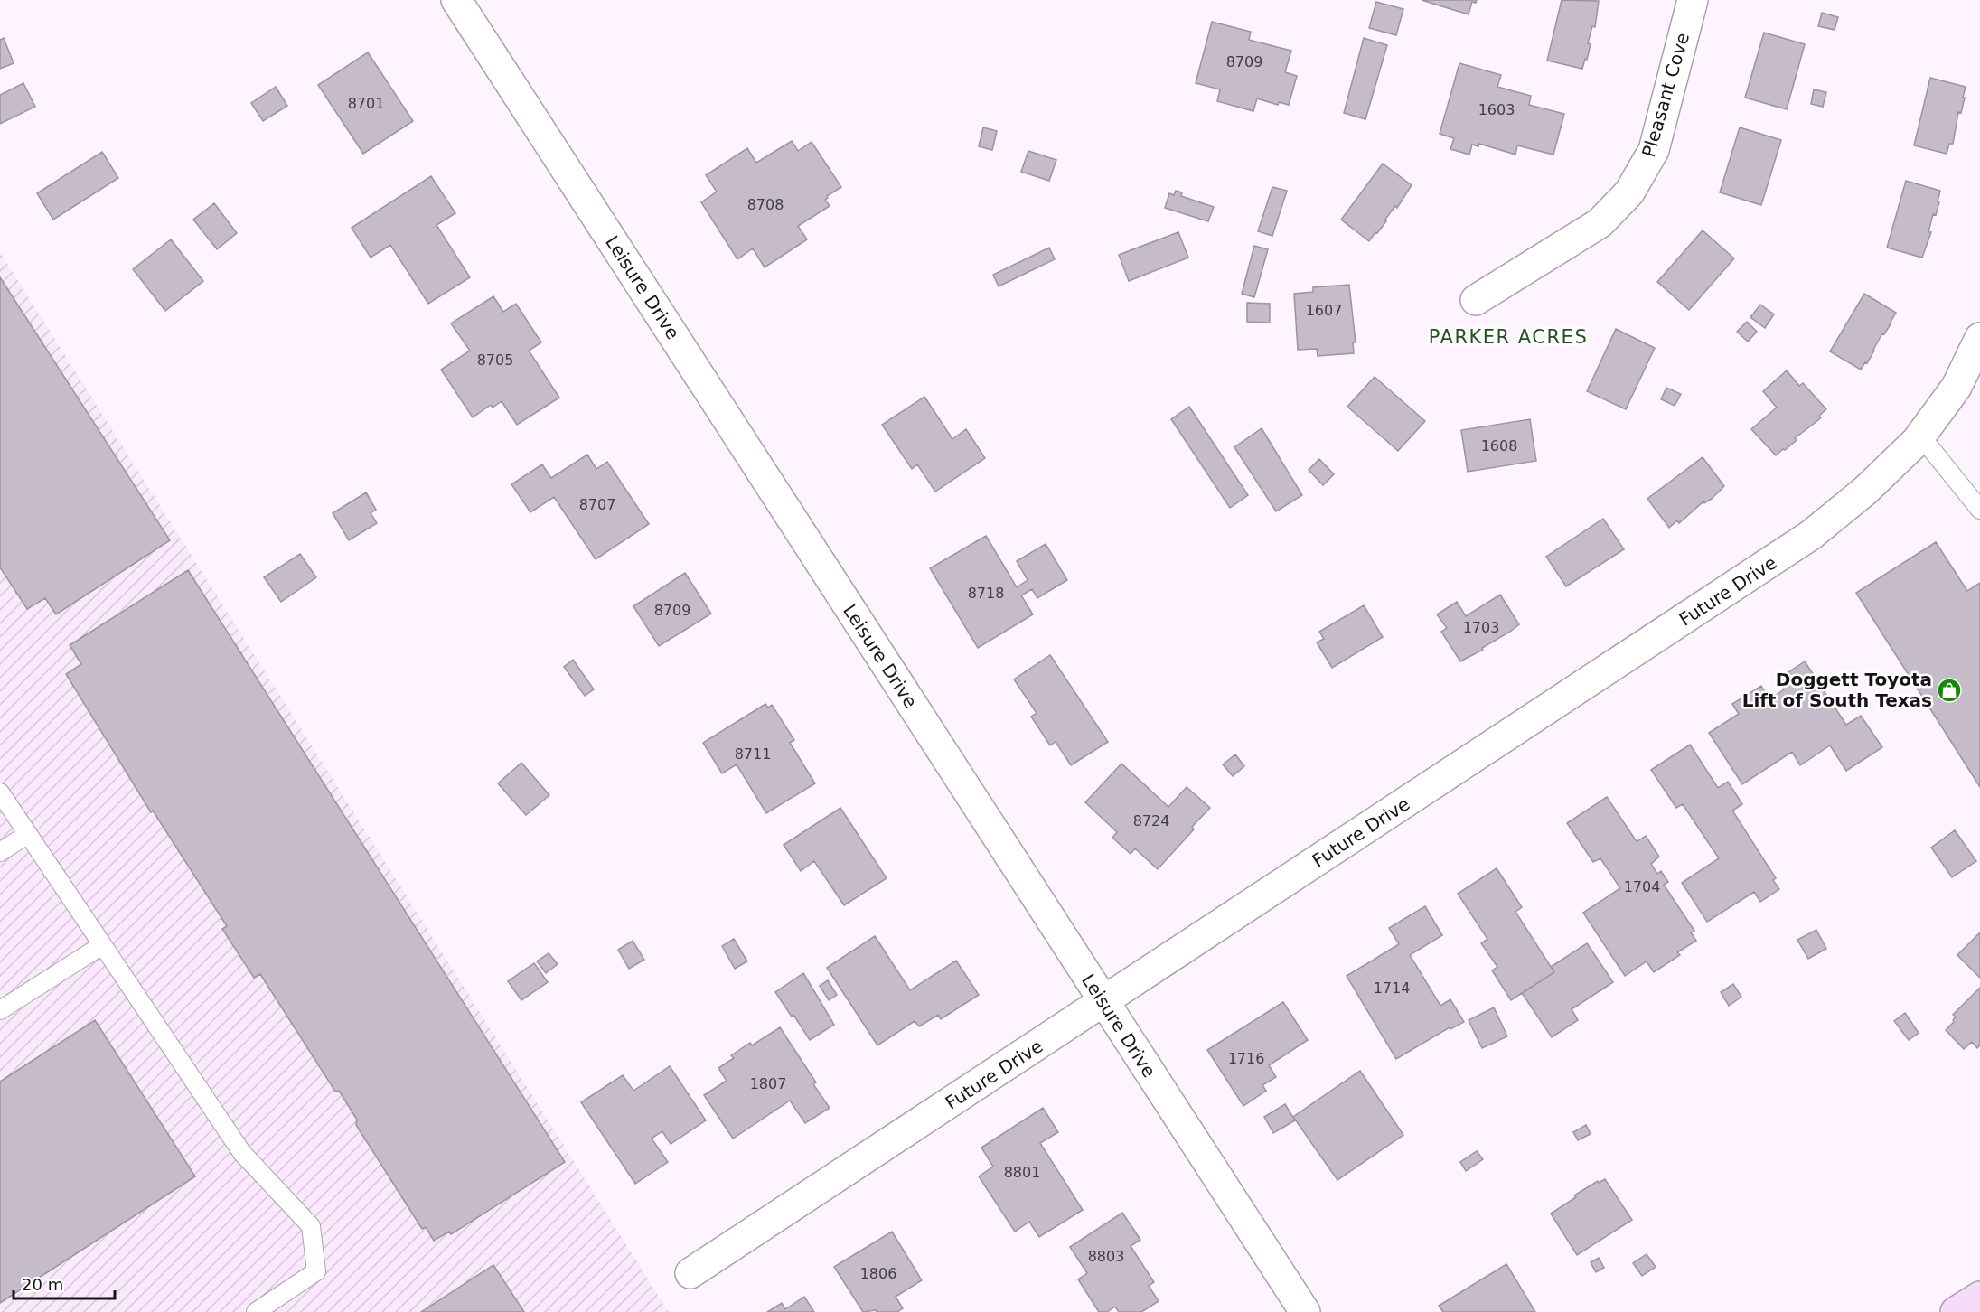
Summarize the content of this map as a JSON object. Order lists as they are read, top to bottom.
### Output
{
  "streets": {
    "street": ["Pleasant Cove", "Leisure Drive", "Future Drive"]
  },
  "crossings": [
    ["Leisure Drive", "Future Drive"]
  ],
  "districts": ["PARKER ACRES"],
  "places": {
    "shop": ["Doggett Toyota Lift of South Texas"]
  },
  "house_numbers": [
    "8709",
    "8701",
    "1603",
    "8708",
    "1607",
    "8705",
    "1608",
    "8707",
    "8718",
    "8709",
    "1703",
    "8711",
    "8724",
    "1704",
    "1714",
    "1716",
    "1807",
    "8801",
    "8803",
    "1806"
  ],
  "scale_bar": "20 m"
}
